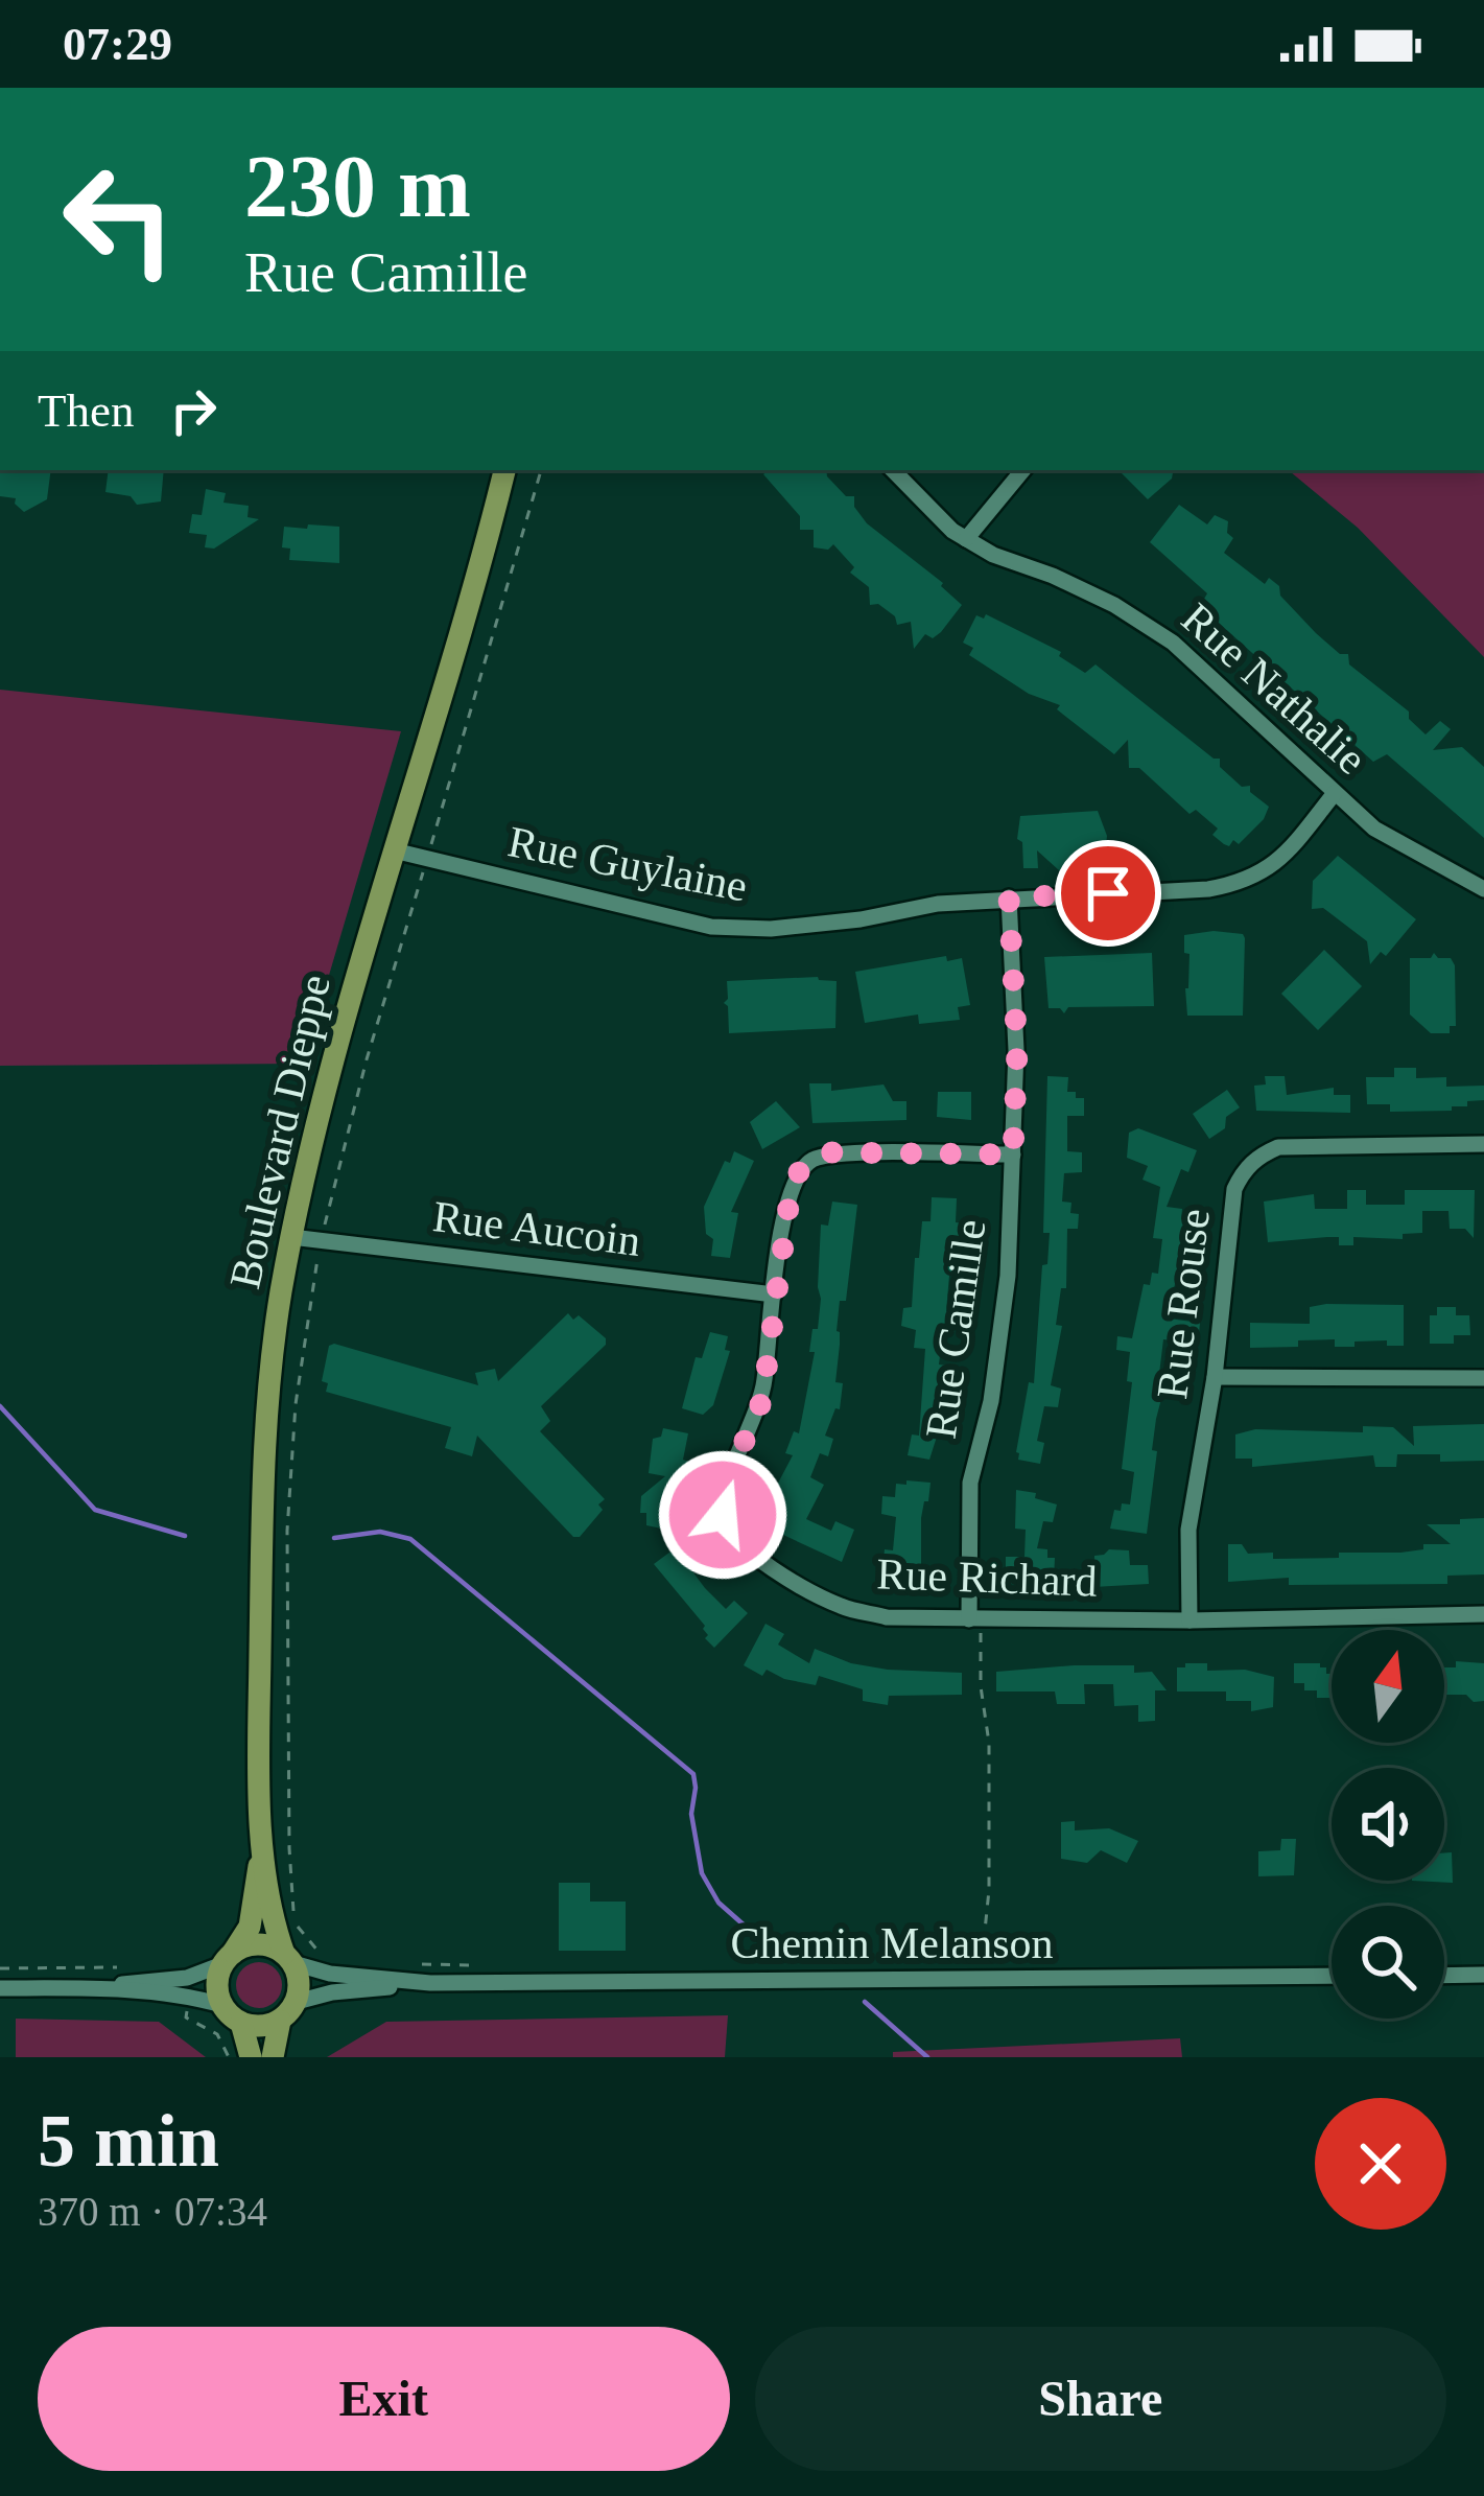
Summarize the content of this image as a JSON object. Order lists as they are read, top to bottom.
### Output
{
  "streets": {
    "main road": ["Boulevard Dieppe"],
    "street": [
      "Rue Nathalie",
      "Rue Guylaine",
      "Rue Aucoin",
      "Rue Rouse",
      "Rue Camille",
      "Rue Richard",
      "Chemin Melanson"
    ]
  },
  "crossings": [
    ["Rue Nathalie", "Rue Guylaine"],
    ["Rue Guylaine", "Boulevard Dieppe"],
    ["Rue Guylaine", "Rue Camille"],
    ["Boulevard Dieppe", "Rue Aucoin"],
    ["Rue Aucoin", "Rue Richard"],
    ["Rue Rouse", "Rue Richard"],
    ["Rue Camille", "Rue Richard"]
  ],
  "north": "top",
  "page": {
    "status": "07:29",
    "turn": ["230 m", "Rue Camille"],
    "then": "Then",
    "heading": ["5 min", "370 m · 07:34"],
    "buttons": ["Exit", "Share"]
  }
}
